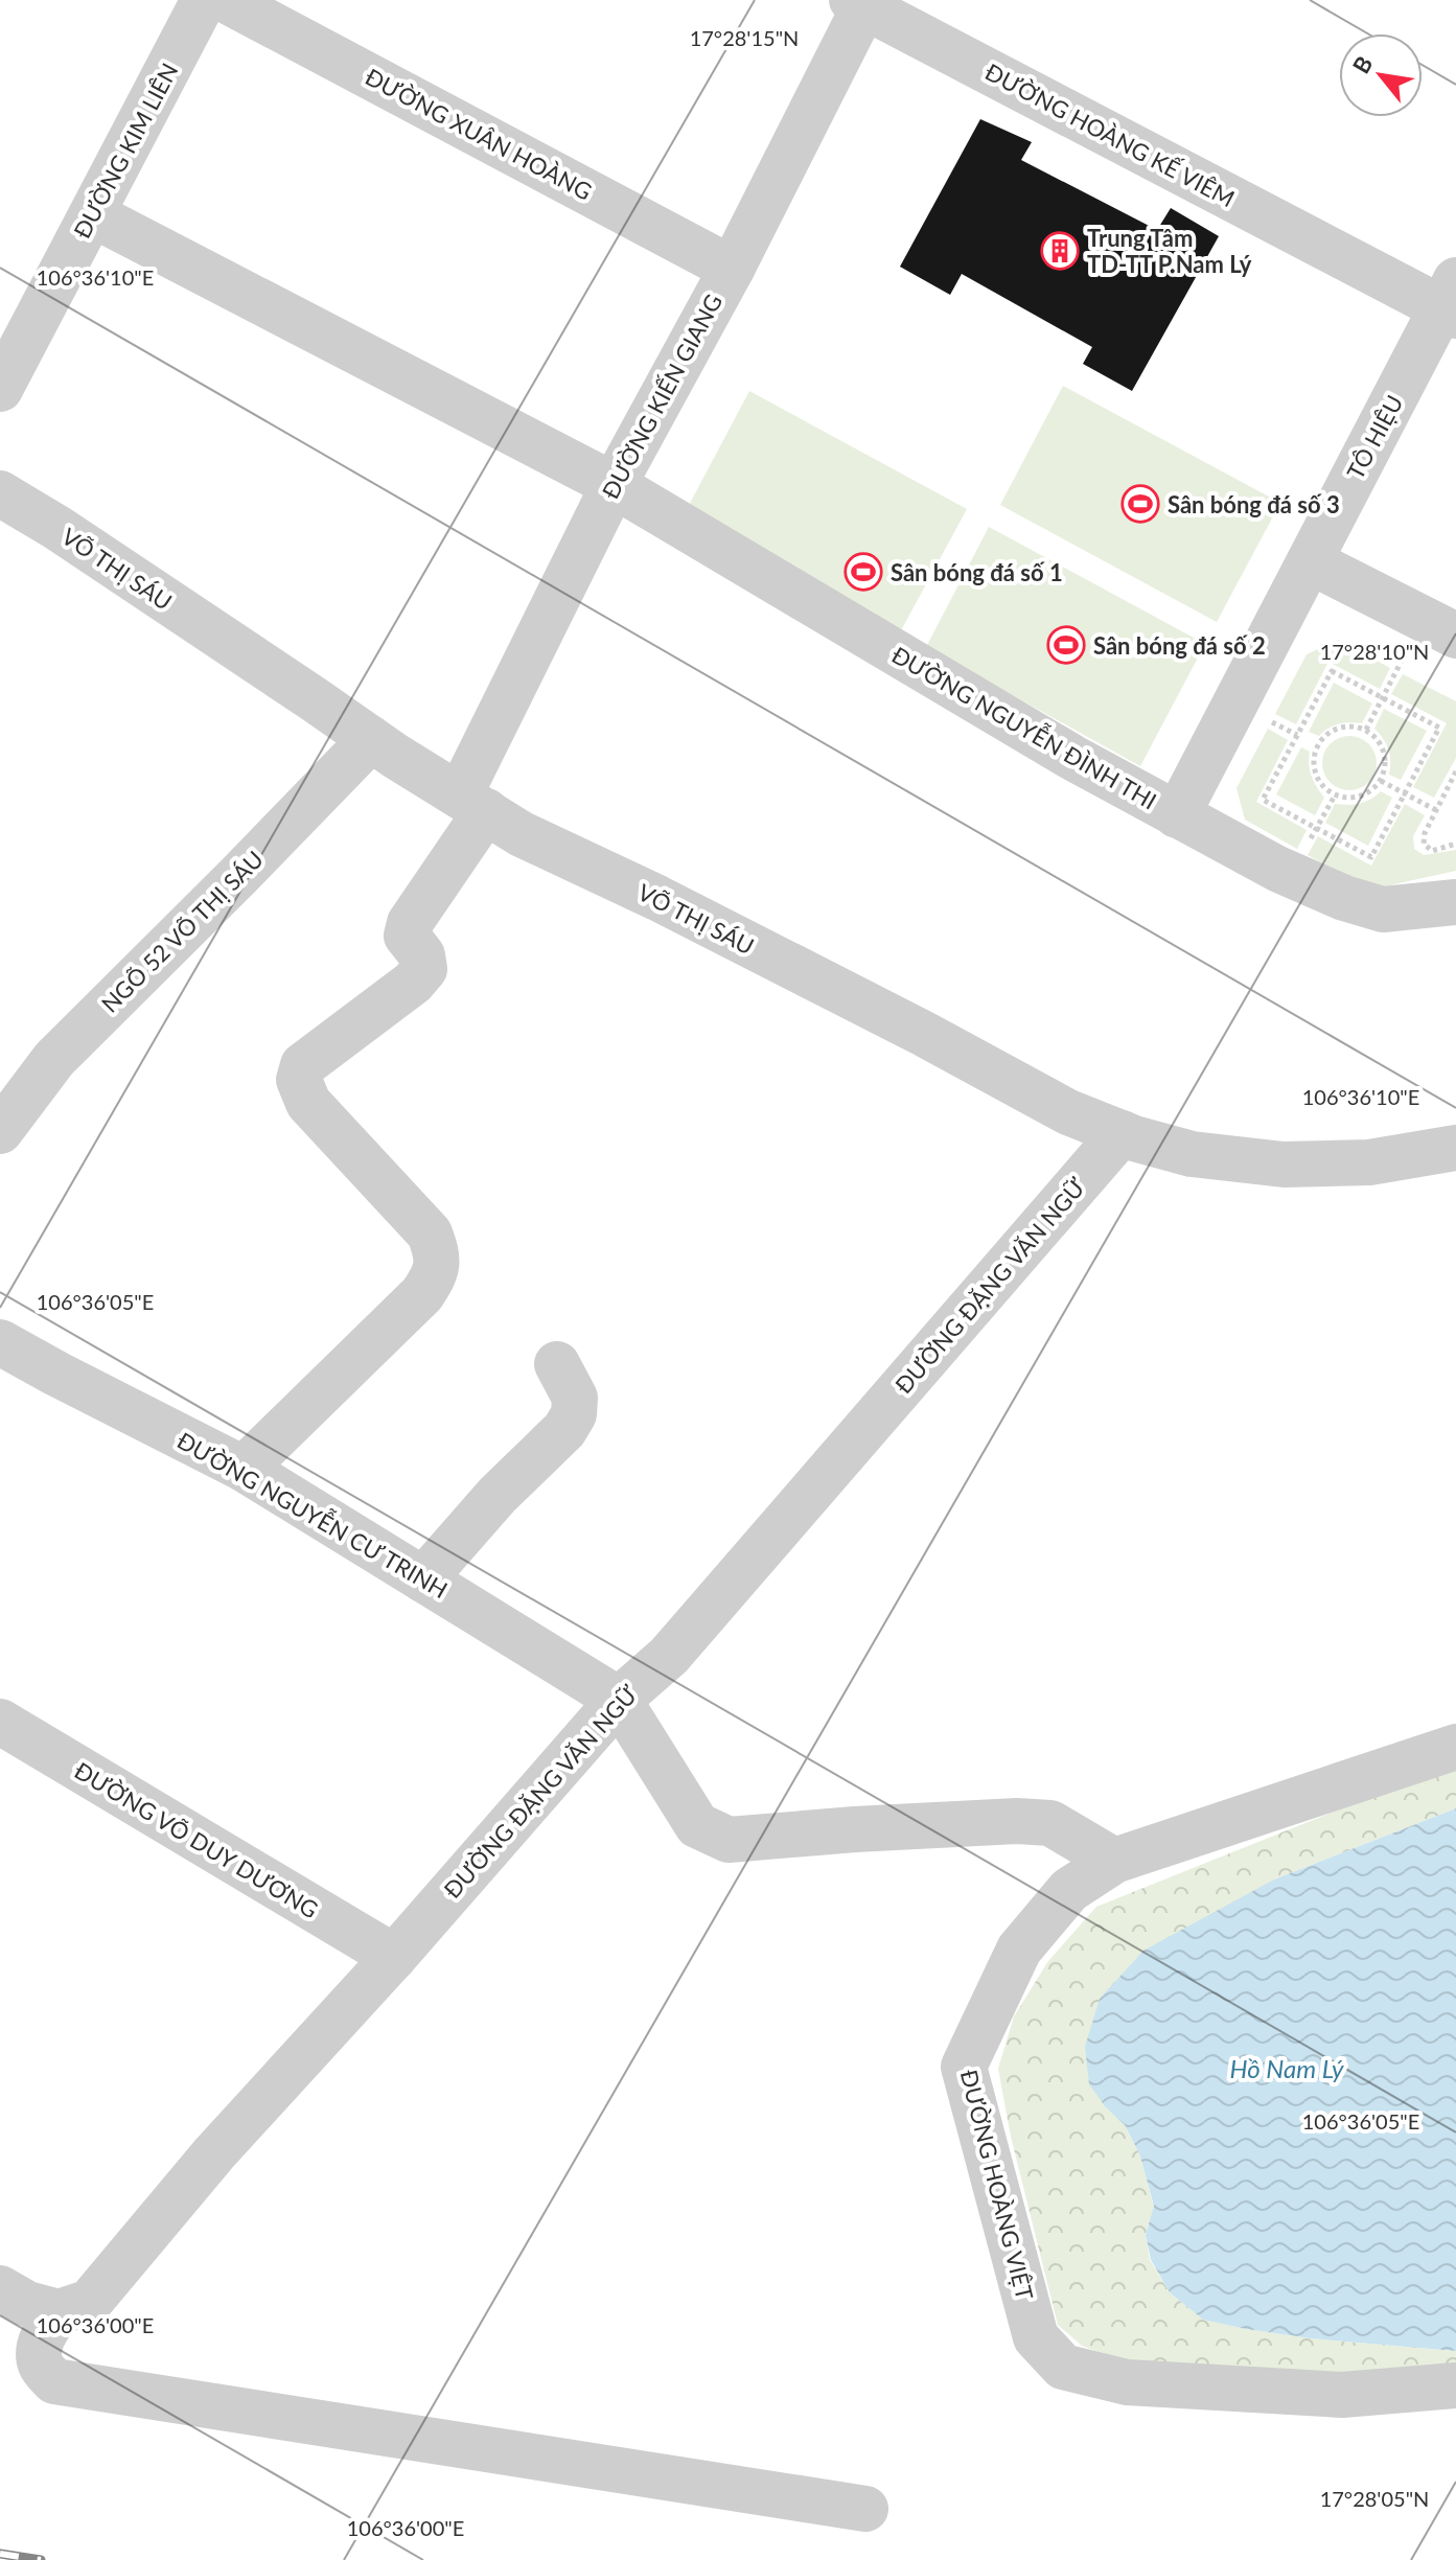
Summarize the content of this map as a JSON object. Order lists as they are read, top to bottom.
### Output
{
  "streets": {
    "street": [
      "ĐƯỜNG XUÂN HOÀNG",
      "ĐƯỜNG HOÀNG KẾ VIÊM",
      "ĐƯỜNG KIM LIÊN",
      "ĐƯỜNG KIẾN GIANG",
      "TÔ HIỆU",
      "VÕ THỊ SÁU",
      "ĐƯỜNG NGUYỄN ĐÌNH THI",
      "NGÕ 52 VÕ THỊ SÁU",
      "ĐƯỜNG ĐẶNG VĂN NGỮ",
      "ĐƯỜNG NGUYỄN CƯ TRINH",
      "ĐƯỜNG VÕ DUY DƯƠNG",
      "ĐƯỜNG HOÀNG VIỆT"
    ]
  },
  "crossings": [
    ["ĐƯỜNG XUÂN HOÀNG", "ĐƯỜNG KIẾN GIANG"],
    ["ĐƯỜNG HOÀNG KẾ VIÊM", "ĐƯỜNG KIẾN GIANG"],
    ["ĐƯỜNG HOÀNG KẾ VIÊM", "TÔ HIỆU"],
    ["ĐƯỜNG KIM LIÊN", "ĐƯỜNG NGUYỄN ĐÌNH THI"],
    ["ĐƯỜNG KIẾN GIANG", "VÕ THỊ SÁU"],
    ["ĐƯỜNG KIẾN GIANG", "ĐƯỜNG NGUYỄN ĐÌNH THI"],
    ["ĐƯỜNG KIẾN GIANG", "ĐƯỜNG NGUYỄN CƯ TRINH"],
    ["TÔ HIỆU", "ĐƯỜNG NGUYỄN ĐÌNH THI"],
    ["VÕ THỊ SÁU", "NGÕ 52 VÕ THỊ SÁU"],
    ["VÕ THỊ SÁU", "ĐƯỜNG ĐẶNG VĂN NGỮ"],
    ["ĐƯỜNG ĐẶNG VĂN NGỮ", "ĐƯỜNG NGUYỄN CƯ TRINH"],
    ["ĐƯỜNG ĐẶNG VĂN NGỮ", "ĐƯỜNG VÕ DUY DƯƠNG"]
  ],
  "water": ["Hồ Nam Lý"],
  "places": {
    "building": ["Trung Tâm TD-TT P.Nam Lý"],
    "sports": ["Sân bóng đá số 3", "Sân bóng đá số 1", "Sân bóng đá số 2"]
  },
  "north": "top left",
  "coordinates": [
    "17°28'15\"N",
    "106°36'10\"E",
    "17°28'10\"N",
    "106°36'05\"E",
    "106°36'00\"E",
    "17°28'05\"N"
  ]
}
